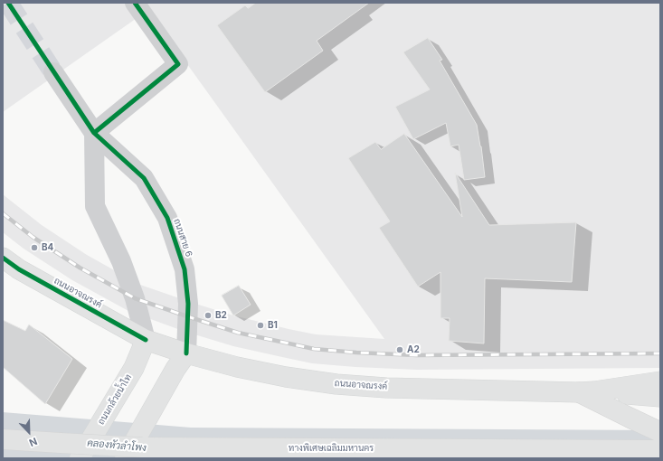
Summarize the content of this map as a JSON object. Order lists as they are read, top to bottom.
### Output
{
  "streets": {
    "main road": ["ถนนอาจณรงค์", "ถนนกล้วยน้ำไท", "ทางพิเศษเฉลิมมหานคร"],
    "street": ["ถนนสาย 6"]
  },
  "crossings": [
    ["ถนนสาย 6", "ถนนอาจณรงค์"],
    ["ถนนอาจณรงค์", "ถนนกล้วยน้ำไท"]
  ],
  "water": ["คลองหัวลำโพง"],
  "places": [
    "B4",
    "B2",
    "B1",
    "A2"
  ],
  "north": "bottom right"
}
